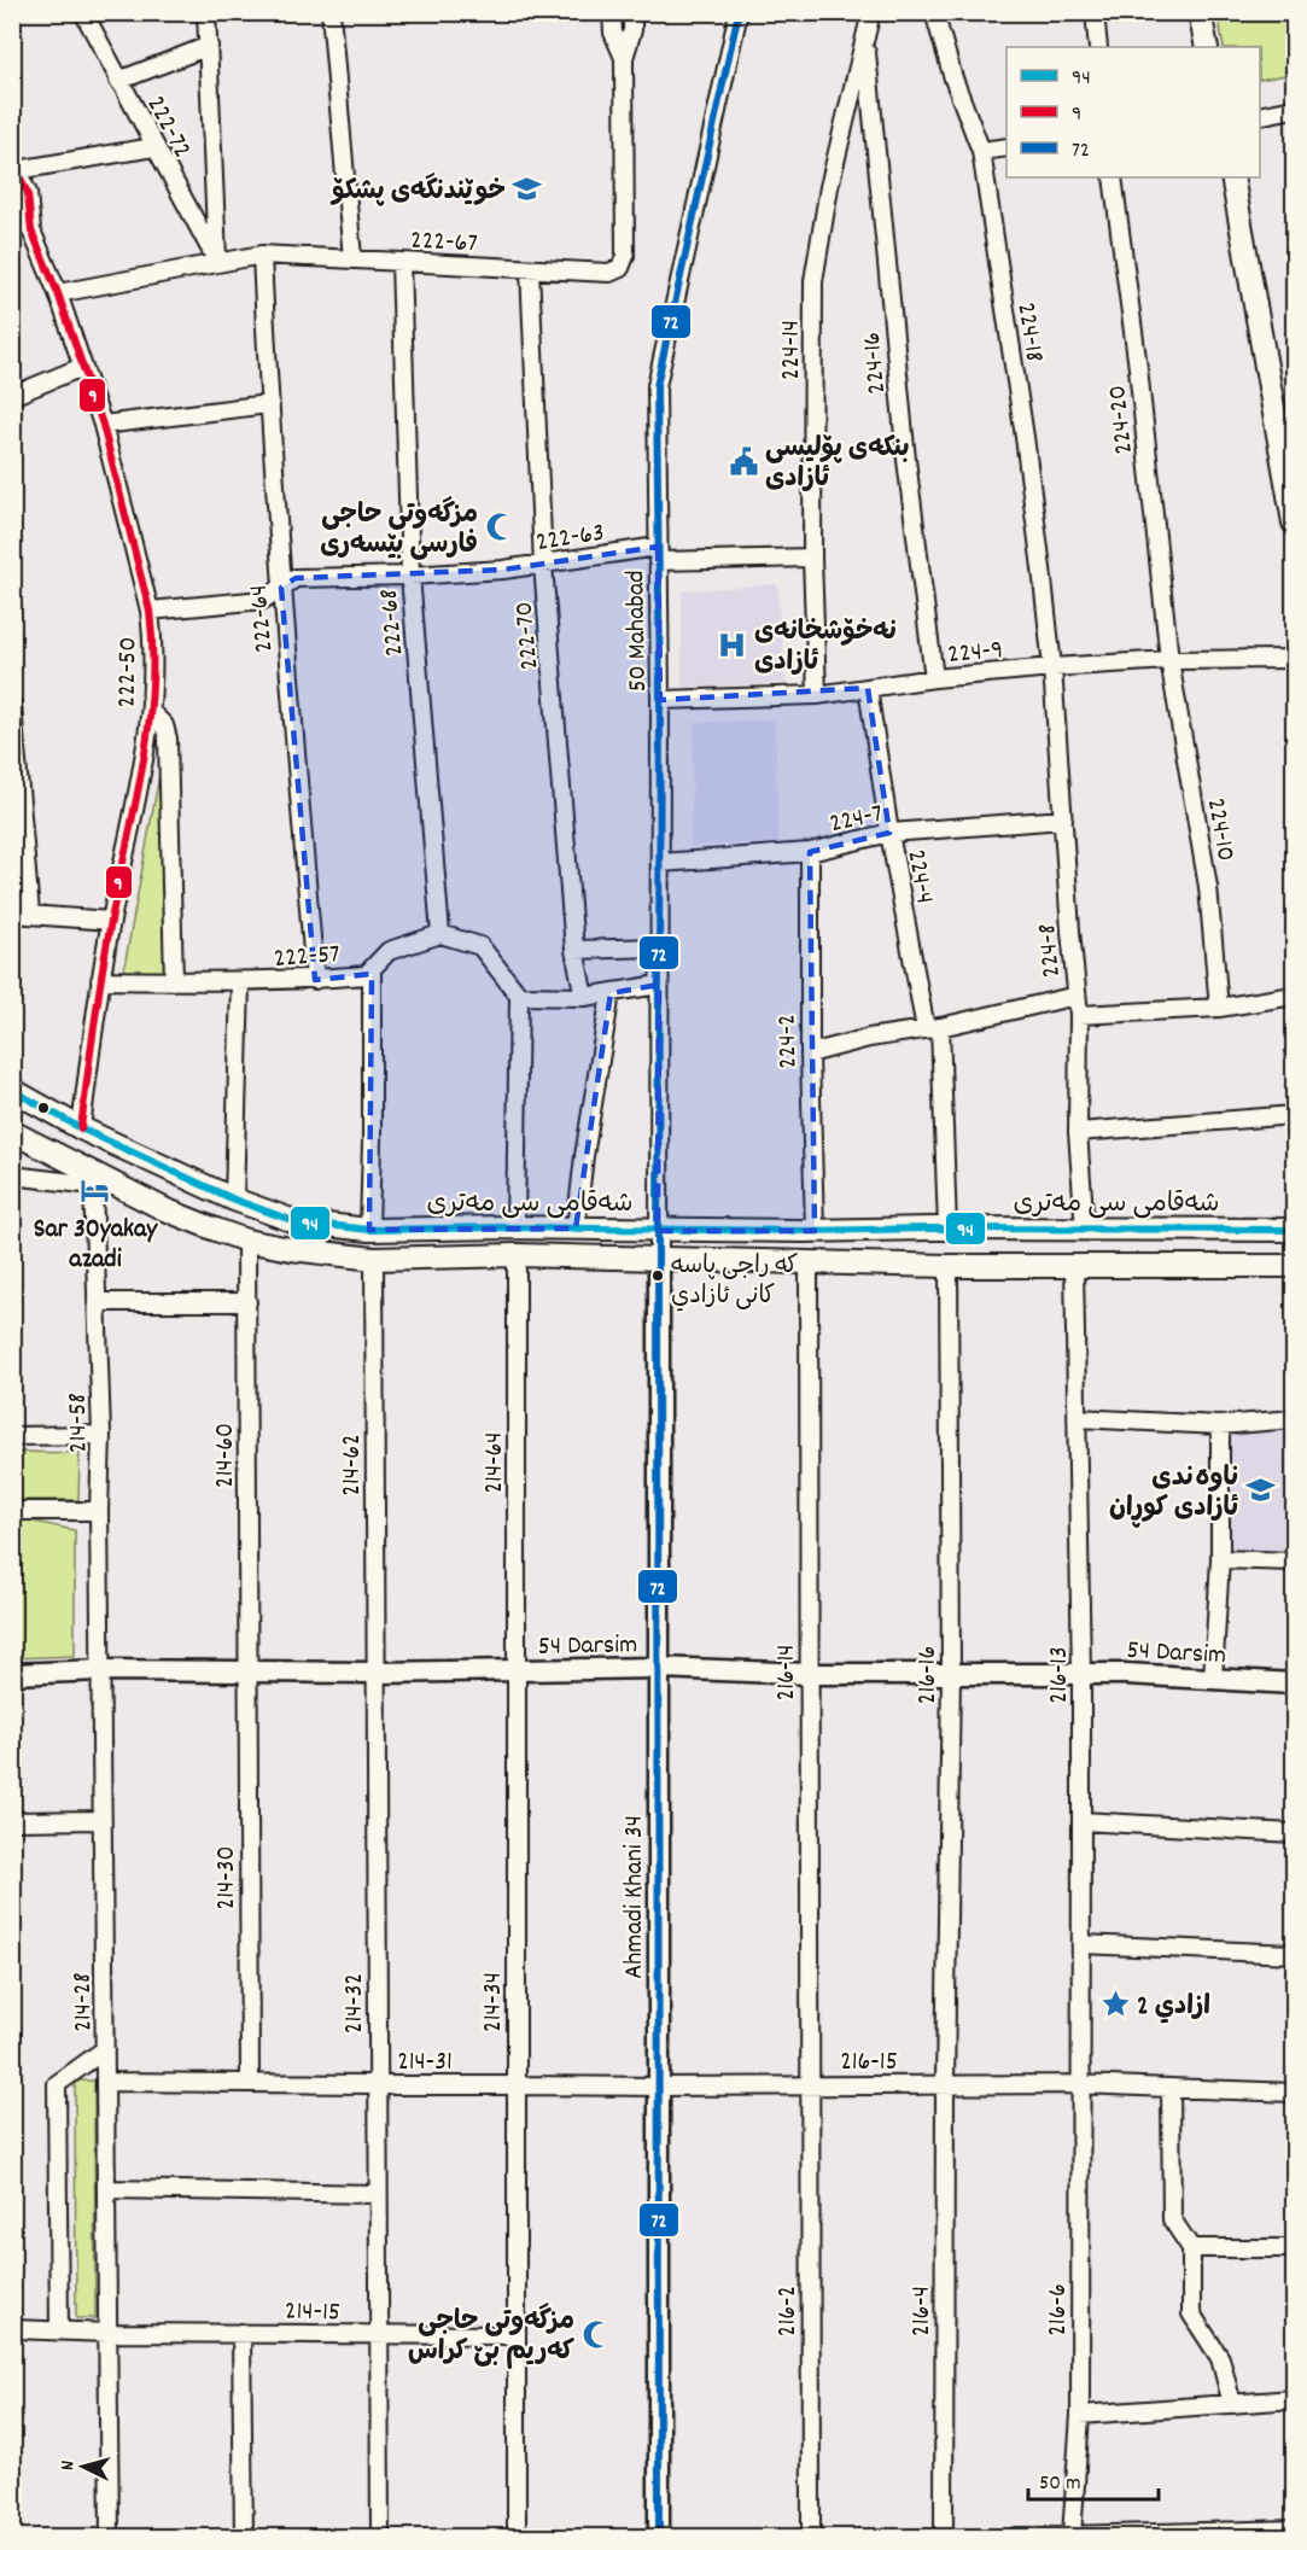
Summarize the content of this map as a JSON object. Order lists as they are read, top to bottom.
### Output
{
  "streets": {
    "main road": ["شەقامی سی مەتری"],
    "street": [
      "222-72",
      "222-67",
      "224-18",
      "224-14",
      "224-16",
      "224-20",
      "222-63",
      "222-64",
      "222-68",
      "50 Mahabad",
      "222-70",
      "224-9",
      "222-50",
      "224-7",
      "224-10",
      "224-4",
      "224-8",
      "222-57",
      "224-2",
      "214-58",
      "214-60",
      "214-64",
      "214-62",
      "54 Darsim",
      "216-14",
      "216-16",
      "216-13",
      "214-30",
      "Ahmadi Khani 34",
      "214-28",
      "214-34",
      "214-32",
      "214-31",
      "216-15",
      "214-15",
      "216-6",
      "216-2",
      "216-4"
    ]
  },
  "crossings": [
    ["222-72", "222-67"],
    ["222-67", "222-64"],
    ["222-67", "222-68"],
    ["222-67", "222-70"],
    ["222-67", "222-50"],
    ["224-18", "224-9"],
    ["224-18", "224-8"],
    ["224-14", "224-16"],
    ["224-14", "222-63"],
    ["224-14", "224-9"],
    ["224-16", "224-9"],
    ["224-20", "224-9"],
    ["224-20", "224-10"],
    ["222-63", "222-64"],
    ["222-63", "222-68"],
    ["222-63", "50 Mahabad"],
    ["222-63", "222-70"],
    ["222-63", "222-50"],
    ["222-64", "222-57"],
    ["222-68", "222-57"],
    ["50 Mahabad", "224-9"],
    ["50 Mahabad", "224-7"],
    ["50 Mahabad", "شەقامی سی مەتری"],
    ["50 Mahabad", "Ahmadi Khani 34"],
    ["224-9", "224-10"],
    ["224-9", "224-4"],
    ["224-9", "224-8"],
    ["222-50", "222-57"],
    ["222-50", "شەقامی سی مەتری"],
    ["224-7", "224-4"],
    ["224-7", "224-8"],
    ["224-7", "224-2"],
    ["224-4", "شەقامی سی مەتری"],
    ["224-8", "شەقامی سی مەتری"],
    ["224-2", "شەقامی سی مەتری"],
    ["شەقامی سی مەتری", "214-58"],
    ["شەقامی سی مەتری", "214-60"],
    ["شەقامی سی مەتری", "214-64"],
    ["شەقامی سی مەتری", "214-62"],
    ["شەقامی سی مەتری", "216-14"],
    ["شەقامی سی مەتری", "216-16"],
    ["شەقامی سی مەتری", "216-13"],
    ["شەقامی سی مەتری", "Ahmadi Khani 34"],
    ["214-58", "54 Darsim"],
    ["214-58", "214-28"],
    ["214-60", "54 Darsim"],
    ["214-60", "214-30"],
    ["214-64", "54 Darsim"],
    ["214-64", "214-34"],
    ["214-62", "54 Darsim"],
    ["214-62", "214-32"],
    ["54 Darsim", "216-14"],
    ["54 Darsim", "216-16"],
    ["54 Darsim", "216-13"],
    ["54 Darsim", "214-30"],
    ["54 Darsim", "Ahmadi Khani 34"],
    ["54 Darsim", "214-28"],
    ["54 Darsim", "214-34"],
    ["54 Darsim", "214-32"],
    ["216-14", "216-15"],
    ["216-14", "216-2"],
    ["216-16", "216-15"],
    ["216-16", "216-4"],
    ["216-13", "216-15"],
    ["216-13", "216-6"],
    ["214-30", "214-31"],
    ["Ahmadi Khani 34", "214-31"],
    ["Ahmadi Khani 34", "216-15"],
    ["214-28", "214-31"],
    ["214-28", "214-15"],
    ["214-34", "214-31"],
    ["214-34", "214-15"],
    ["214-32", "214-31"],
    ["214-32", "214-15"],
    ["214-31", "216-15"],
    ["216-15", "216-6"],
    ["216-15", "216-2"],
    ["216-15", "216-4"]
  ],
  "places": {
    "school or university": ["خوێندنگەی پشکۆ", "ناوەندی ئازادی کوڕان"],
    "public building": ["بنکەی پۆلیسی ئازادی"],
    "mosque": ["مزگەوتی حاجی فارسی بێسەری", "مزگەوتی حاجی کەریم بێ کراس"],
    "hospital": ["نەخۆشخانەی ئازادی"],
    "hotel": ["Sar 30yakay azadi"],
    "other": ["كه راجى پاسه كانى ئازادي"],
    "place": ["ازادي 2"]
  },
  "lines": ["transit line 72", "transit line 9", "transit line 94"],
  "legend": ["94", "9", "72"],
  "scale_bar": "50 m",
  "north": "left"
}
